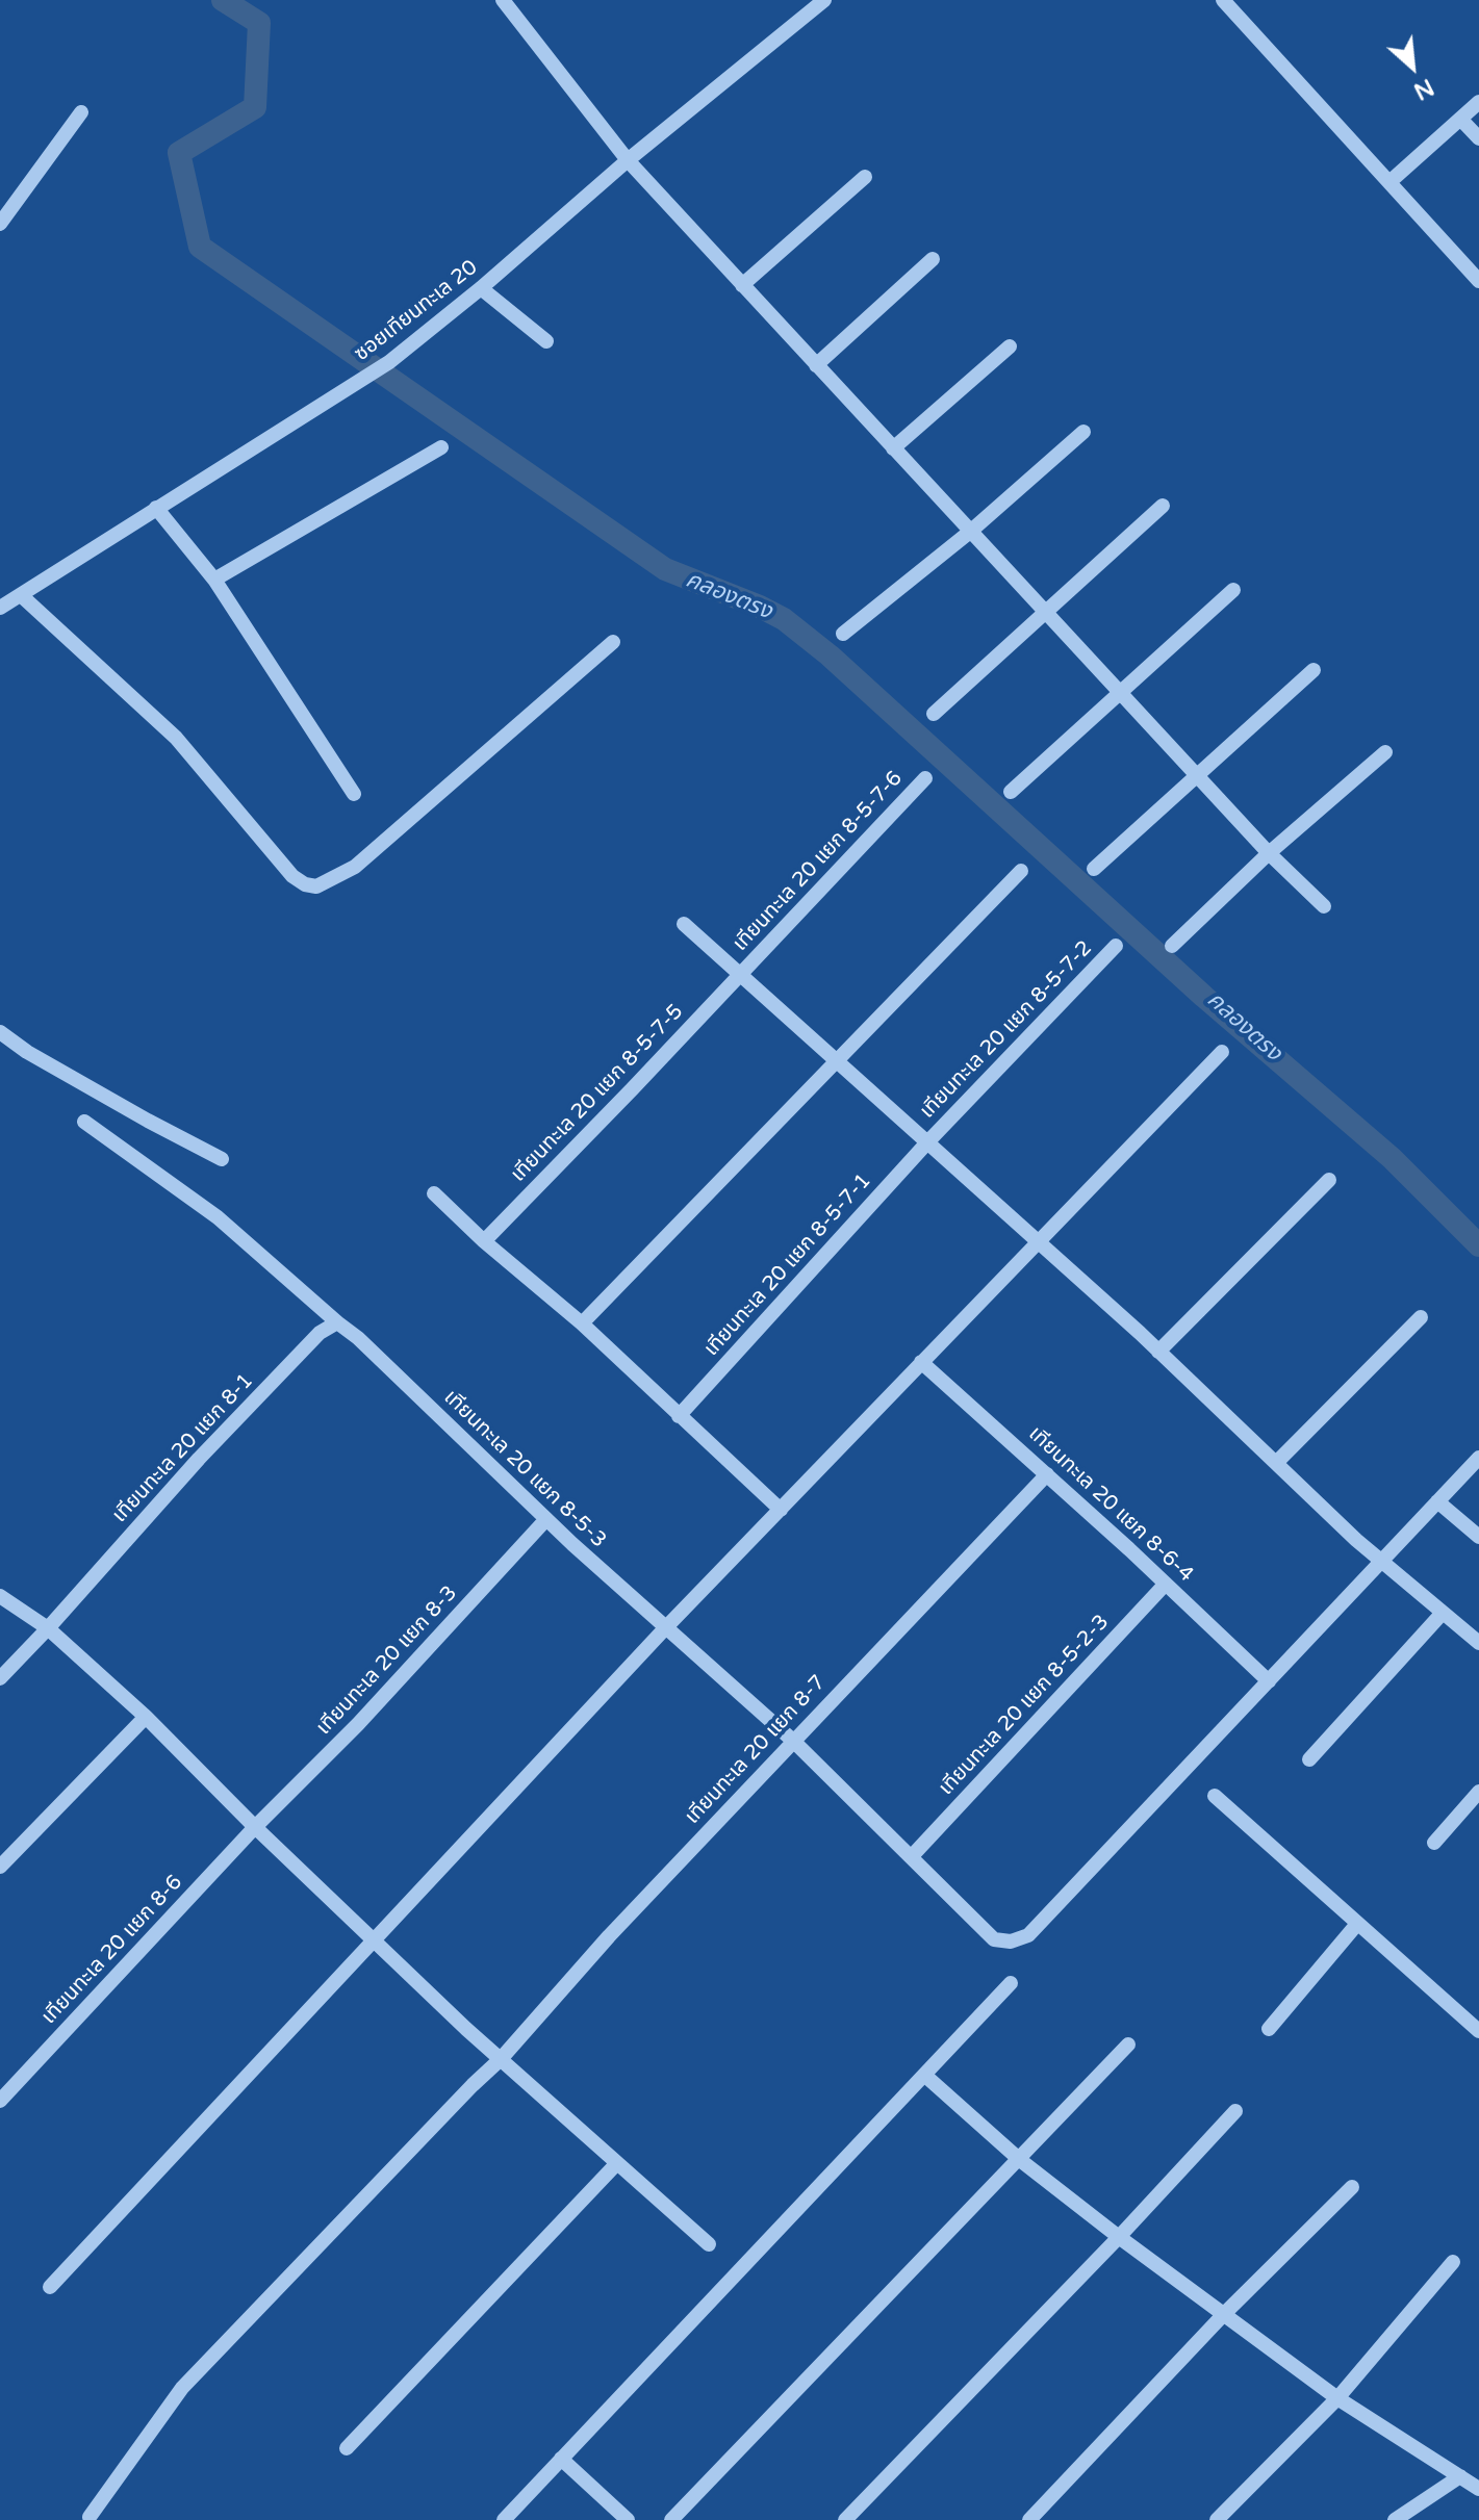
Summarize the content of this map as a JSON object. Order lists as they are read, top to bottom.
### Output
{
  "streets": {
    "street": [
      "ซอยเทียนทะเล 20",
      "เทียนทะเล 20 แยก 8-5-7-6",
      "เทียนทะเล 20 แยก 8-5-7-2",
      "เทียนทะเล 20 แยก 8-5-7-5",
      "เทียนทะเล 20 แยก 8-5-7-1",
      "เทียนทะเล 20 แยก 8-1",
      "เทียนทะเล 20 แยก 8-5-3",
      "เทียนทะเล 20 แยก 8-6-4",
      "เทียนทะเล 20 แยก 8-3",
      "เทียนทะเล 20 แยก 8-5-2-3",
      "เทียนทะเล 20 แยก 8-7",
      "เทียนทะเล 20 แยก 8-6"
    ]
  },
  "crossings": [
    ["เทียนทะเล 20 แยก 8-5-7-6", "เทียนทะเล 20 แยก 8-5-7-5"],
    ["เทียนทะเล 20 แยก 8-5-7-2", "เทียนทะเล 20 แยก 8-5-7-1"],
    ["เทียนทะเล 20 แยก 8-1", "เทียนทะเล 20 แยก 8-5-3"],
    ["เทียนทะเล 20 แยก 8-5-3", "เทียนทะเล 20 แยก 8-6-4"],
    ["เทียนทะเล 20 แยก 8-5-3", "เทียนทะเล 20 แยก 8-3"],
    ["เทียนทะเล 20 แยก 8-5-3", "เทียนทะเล 20 แยก 8-5-2-3"],
    ["เทียนทะเล 20 แยก 8-5-3", "เทียนทะเล 20 แยก 8-7"],
    ["เทียนทะเล 20 แยก 8-6-4", "เทียนทะเล 20 แยก 8-5-2-3"],
    ["เทียนทะเล 20 แยก 8-6-4", "เทียนทะเล 20 แยก 8-7"],
    ["เทียนทะเล 20 แยก 8-3", "เทียนทะเล 20 แยก 8-6"]
  ],
  "water": ["คลองตรง"],
  "north": "bottom right"
}
